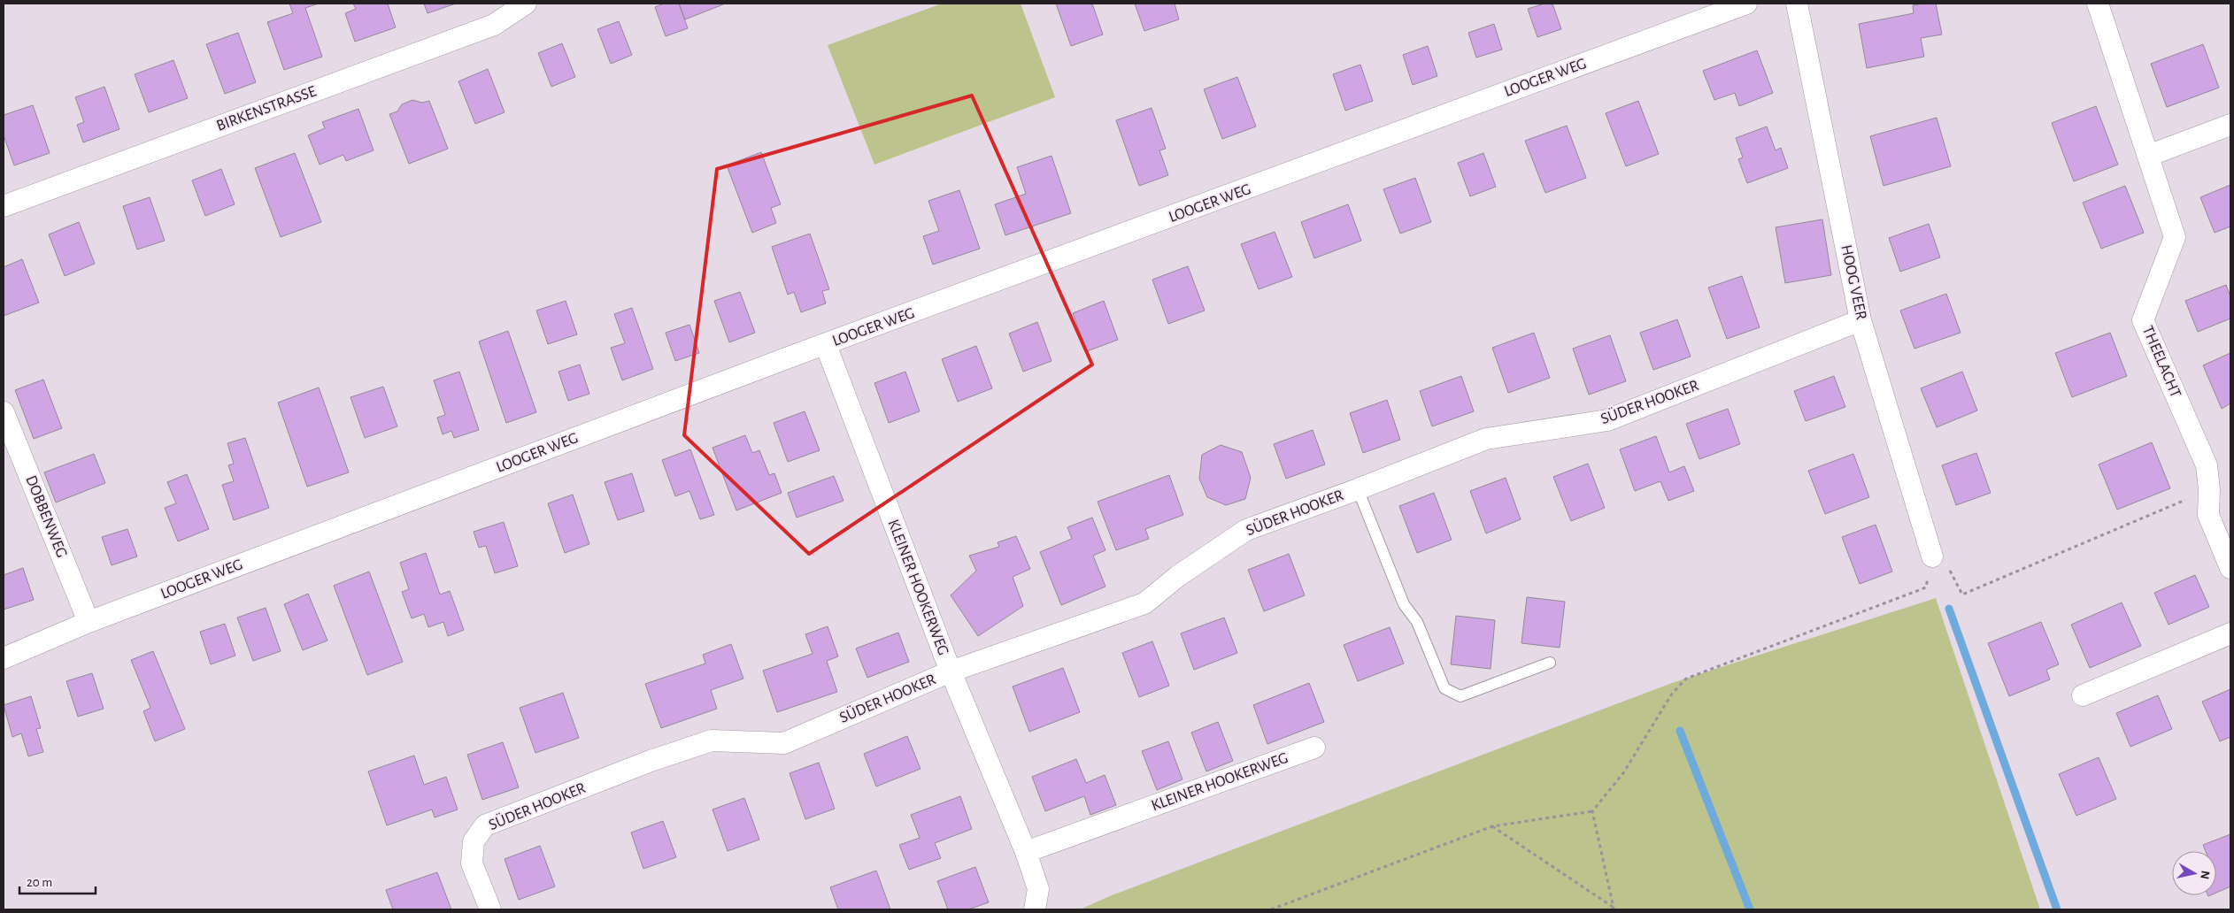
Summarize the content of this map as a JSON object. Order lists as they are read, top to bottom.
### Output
{
  "streets": {
    "street": [
      "LOOGER WEG",
      "BIRKENSTRASSE",
      "HOOG VEER",
      "THEELACHT",
      "SÜDER HOOKER",
      "DOBBENWEG",
      "KLEINER HOOKERWEG"
    ]
  },
  "crossings": [
    ["LOOGER WEG", "DOBBENWEG"],
    ["LOOGER WEG", "KLEINER HOOKERWEG"],
    ["HOOG VEER", "SÜDER HOOKER"],
    ["SÜDER HOOKER", "KLEINER HOOKERWEG"]
  ],
  "scale_bar": "20 m",
  "north": "right"
}
